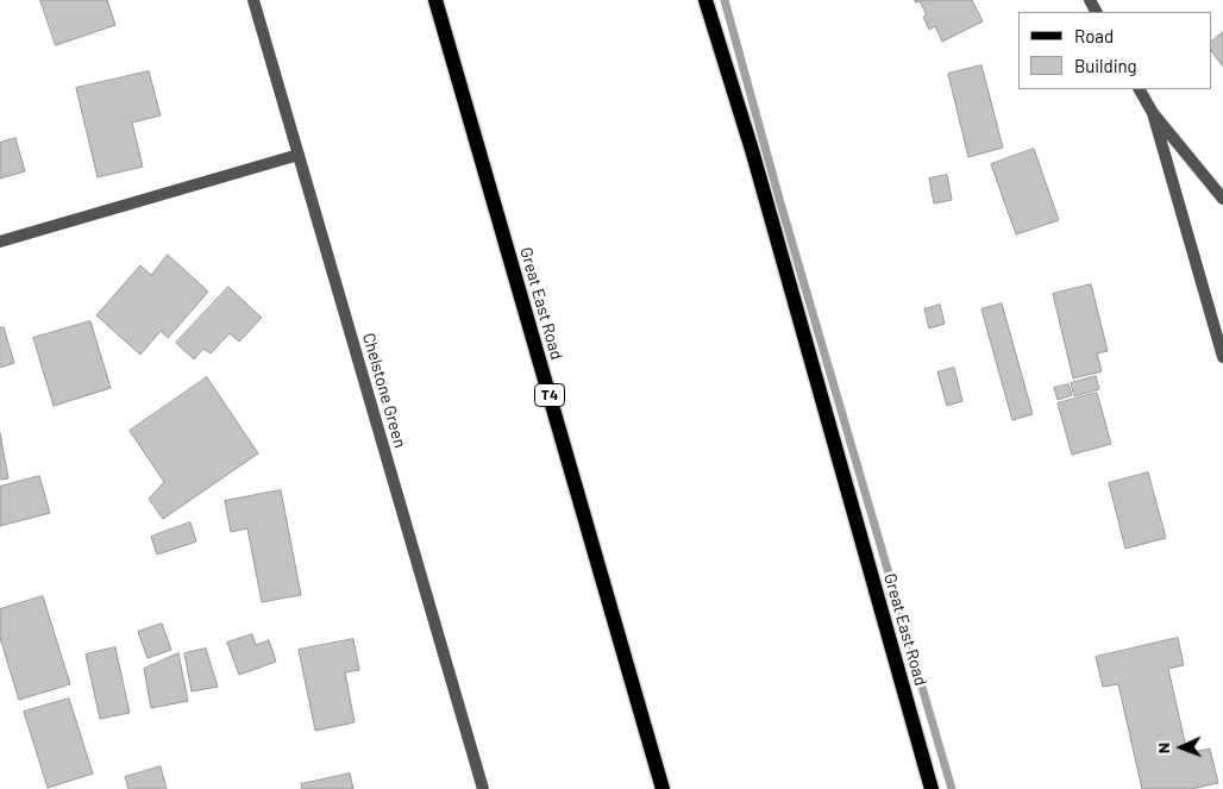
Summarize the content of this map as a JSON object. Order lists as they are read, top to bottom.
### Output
{
  "streets": {
    "main road": ["Great East Road", "T4"],
    "street": ["Chelstone Green"]
  },
  "legend": ["Road", "Building"],
  "north": "left"
}
